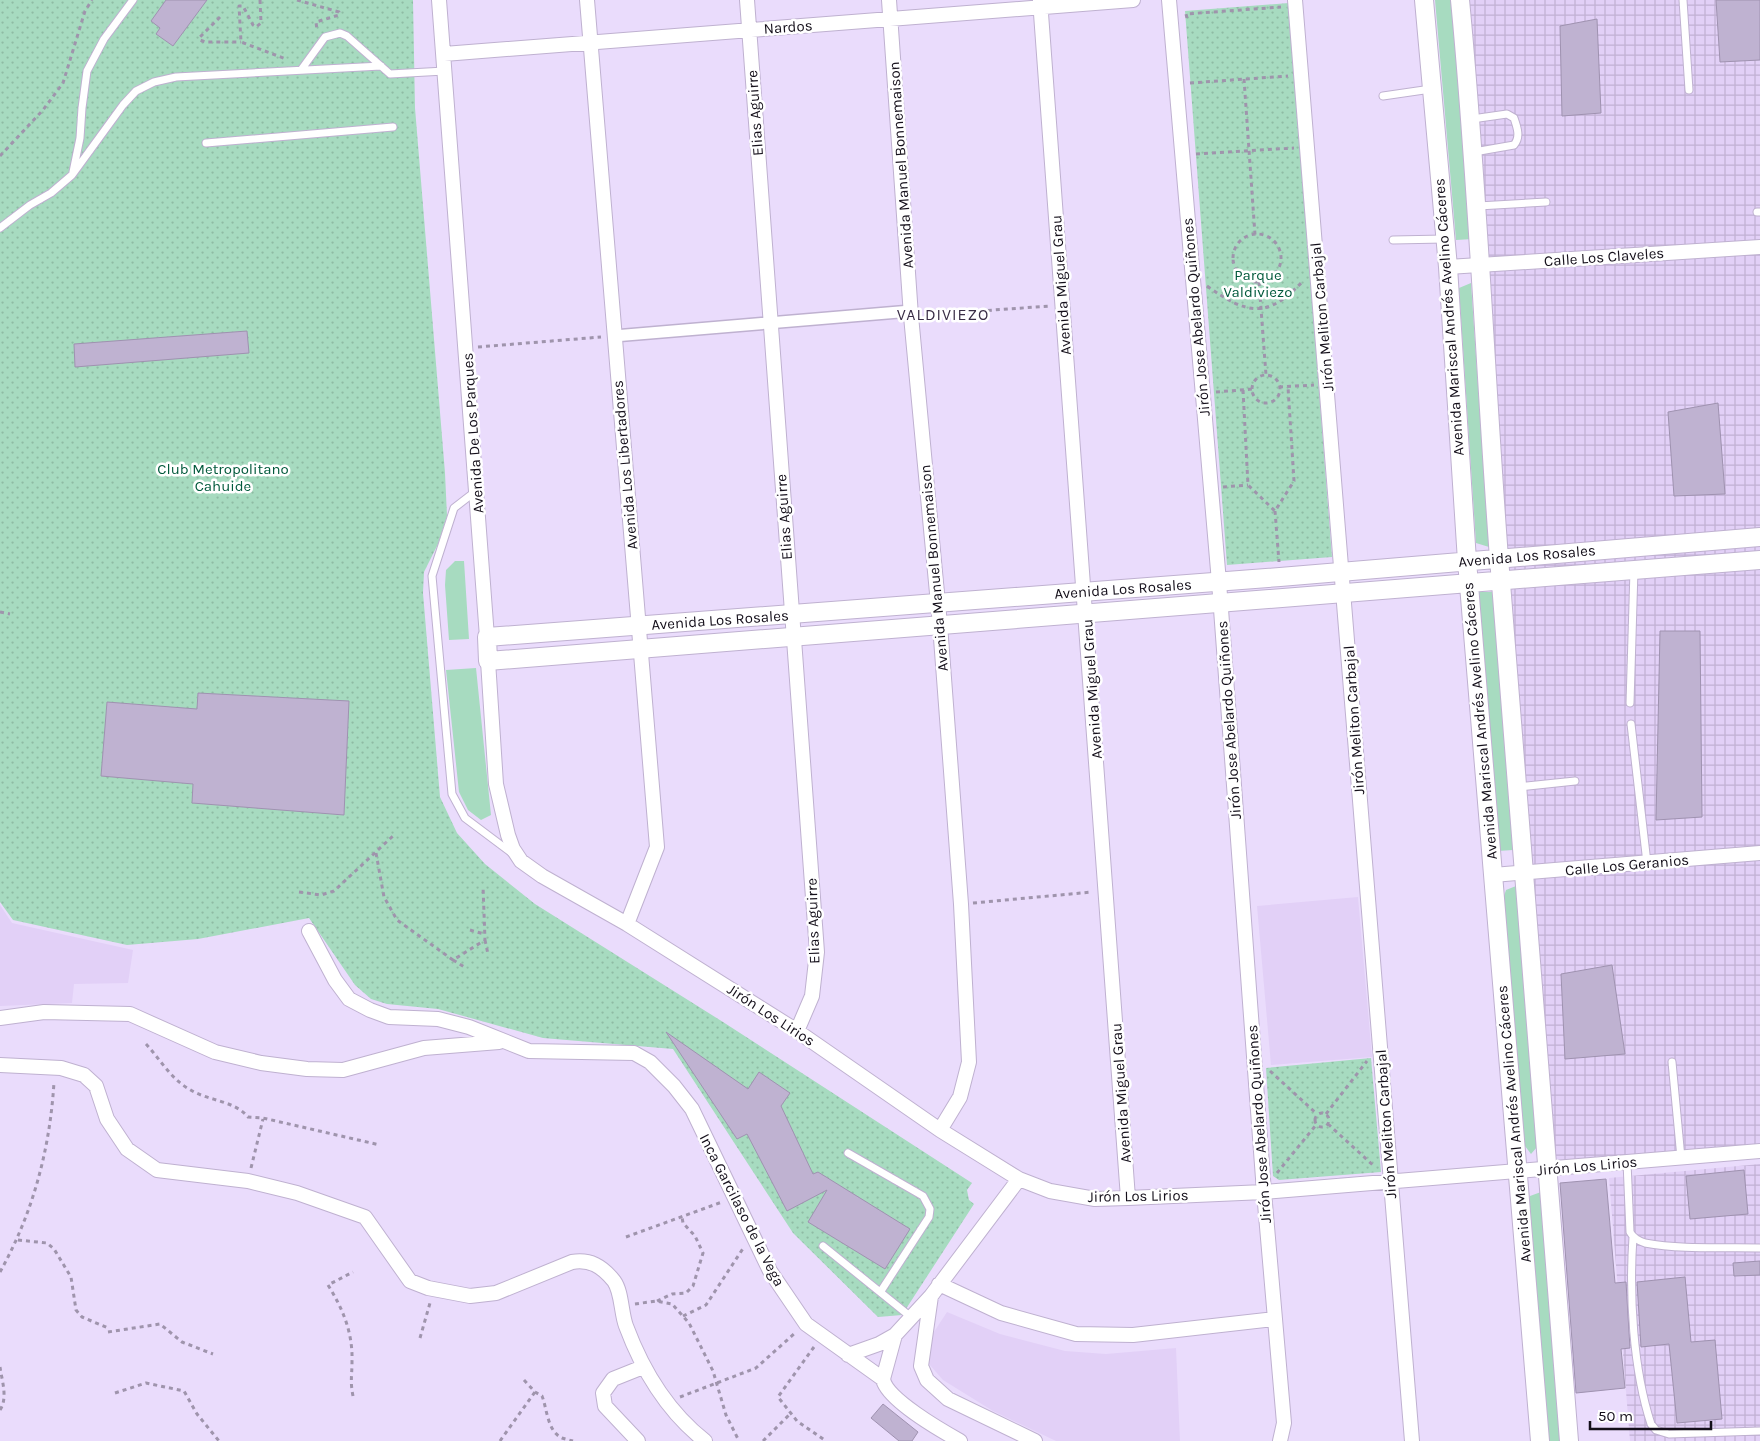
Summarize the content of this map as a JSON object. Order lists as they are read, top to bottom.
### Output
{
  "streets": {
    "street": [
      "Nardos",
      "Elias Aguirre",
      "Avenida Manuel Bonnemaison",
      "Calle Los Claveles",
      "Avenida Miguel Grau",
      "Jirón Jose Abelardo Quiñones",
      "Jirón Meliton Carbajal",
      "Avenida Mariscal Andrés Avelino Cáceres",
      "Avenida De Los Parques",
      "Avenida Los Libertadores",
      "Avenida Los Rosales",
      "Calle Los Geranios",
      "Jirón Los Lirios",
      "Inca Garcilaso de la Vega"
    ]
  },
  "crossings": [
    ["Nardos", "Elias Aguirre"],
    ["Nardos", "Avenida Manuel Bonnemaison"],
    ["Nardos", "Avenida Miguel Grau"],
    ["Nardos", "Avenida De Los Parques"],
    ["Nardos", "Avenida Los Libertadores"],
    ["Elias Aguirre", "Avenida Los Rosales"],
    ["Elias Aguirre", "Jirón Los Lirios"],
    ["Avenida Manuel Bonnemaison", "Avenida Los Rosales"],
    ["Avenida Manuel Bonnemaison", "Jirón Los Lirios"],
    ["Calle Los Claveles", "Avenida Mariscal Andrés Avelino Cáceres"],
    ["Avenida Miguel Grau", "Avenida Los Rosales"],
    ["Avenida Miguel Grau", "Jirón Los Lirios"],
    ["Jirón Jose Abelardo Quiñones", "Avenida Los Rosales"],
    ["Jirón Jose Abelardo Quiñones", "Jirón Los Lirios"],
    ["Jirón Meliton Carbajal", "Avenida Los Rosales"],
    ["Jirón Meliton Carbajal", "Jirón Los Lirios"],
    ["Avenida Mariscal Andrés Avelino Cáceres", "Avenida Los Rosales"],
    ["Avenida Mariscal Andrés Avelino Cáceres", "Calle Los Geranios"],
    ["Avenida Mariscal Andrés Avelino Cáceres", "Jirón Los Lirios"],
    ["Avenida De Los Parques", "Avenida Los Rosales"],
    ["Avenida De Los Parques", "Jirón Los Lirios"],
    ["Avenida Los Libertadores", "Avenida Los Rosales"],
    ["Avenida Los Libertadores", "Jirón Los Lirios"]
  ],
  "districts": ["VALDIVIEZO"],
  "parks": ["Parque Valdiviezo", "Club Metropolitano Cahuide"],
  "scale_bar": "50 m"
}
